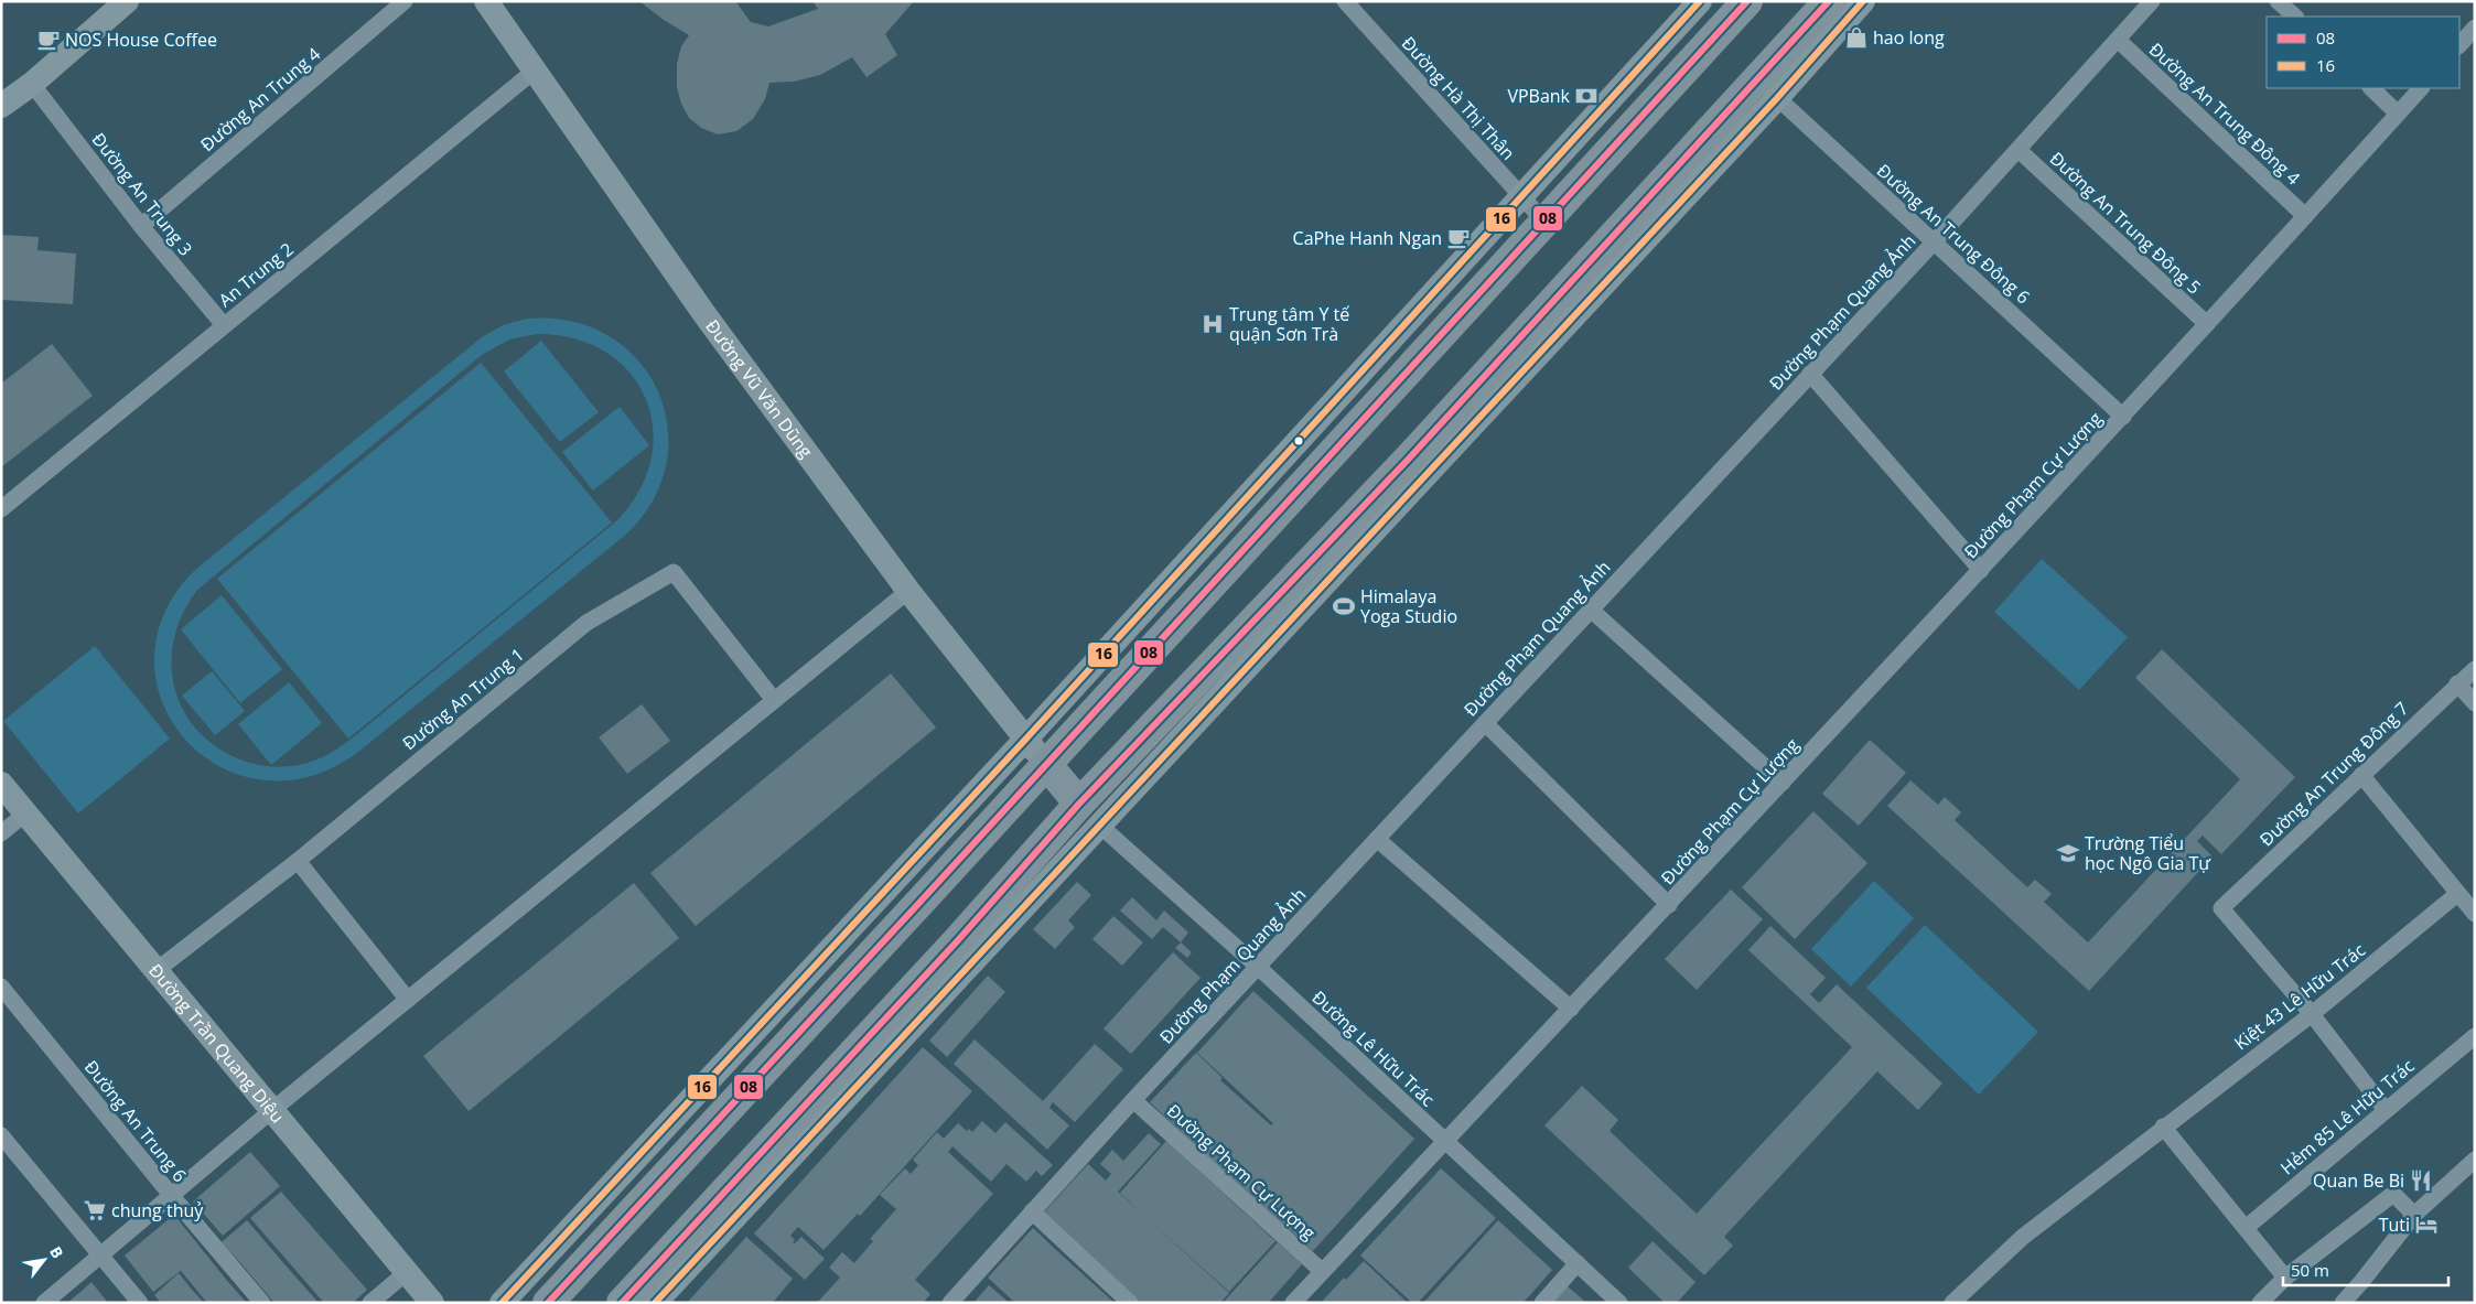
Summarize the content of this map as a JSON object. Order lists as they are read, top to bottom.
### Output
{
  "streets": {
    "street": [
      "Đường Hà Thị Thân",
      "Đường An Trung 4",
      "Đường An Trung Đông 4",
      "Đường An Trung 3",
      "Đường An Trung Đông 5",
      "Đường An Trung Đông 6",
      "An Trung 2",
      "Đường Phạm Quang Ảnh",
      "Đường Vũ Văn Dũng",
      "Đường Phạm Cự Lượng",
      "Đường An Trung 1",
      "Đường An Trung Đông 7",
      "Kiệt 43 Lê Hữu Trác",
      "Đường Trần Quang Diệu",
      "Đường Lê Hữu Trác",
      "Hẻm 85 Lê Hữu Trác",
      "Đường An Trung 6"
    ]
  },
  "crossings": [
    ["Đường An Trung 4", "Đường An Trung 3"],
    ["Đường An Trung Đông 4", "Đường Phạm Quang Ảnh"],
    ["Đường An Trung Đông 4", "Đường Phạm Cự Lượng"],
    ["Đường An Trung 3", "An Trung 2"],
    ["Đường An Trung Đông 5", "Đường Phạm Quang Ảnh"],
    ["Đường An Trung Đông 5", "Đường Phạm Cự Lượng"],
    ["Đường An Trung Đông 6", "Đường Phạm Quang Ảnh"],
    ["Đường An Trung Đông 6", "Đường Phạm Cự Lượng"],
    ["An Trung 2", "Đường Vũ Văn Dũng"],
    ["Đường Phạm Quang Ảnh", "Đường Phạm Cự Lượng"],
    ["Đường Phạm Quang Ảnh", "Đường Lê Hữu Trác"],
    ["Đường Phạm Cự Lượng", "Đường Lê Hữu Trác"],
    ["Đường An Trung Đông 7", "Kiệt 43 Lê Hữu Trác"]
  ],
  "places": {
    "shop": ["hao long"],
    "cafe": ["NOS House Coffee", "CaPhe Hanh Ngan"],
    "bank": ["VPBank"],
    "hospital": ["Trung tâm Y tế quận Sơn Trà"],
    "sports": ["Himalaya Yoga Studio"],
    "school or university": ["Trường Tiểu học Ngô Gia Tự"],
    "restaurant": ["Quan Be Bi"],
    "supermarket": ["chung thuỷ"],
    "hotel": ["Tuti"]
  },
  "lines": ["transit line 08", "transit line 16"],
  "legend": ["08", "16"],
  "scale_bar": "50 m",
  "north": "top right"
}
